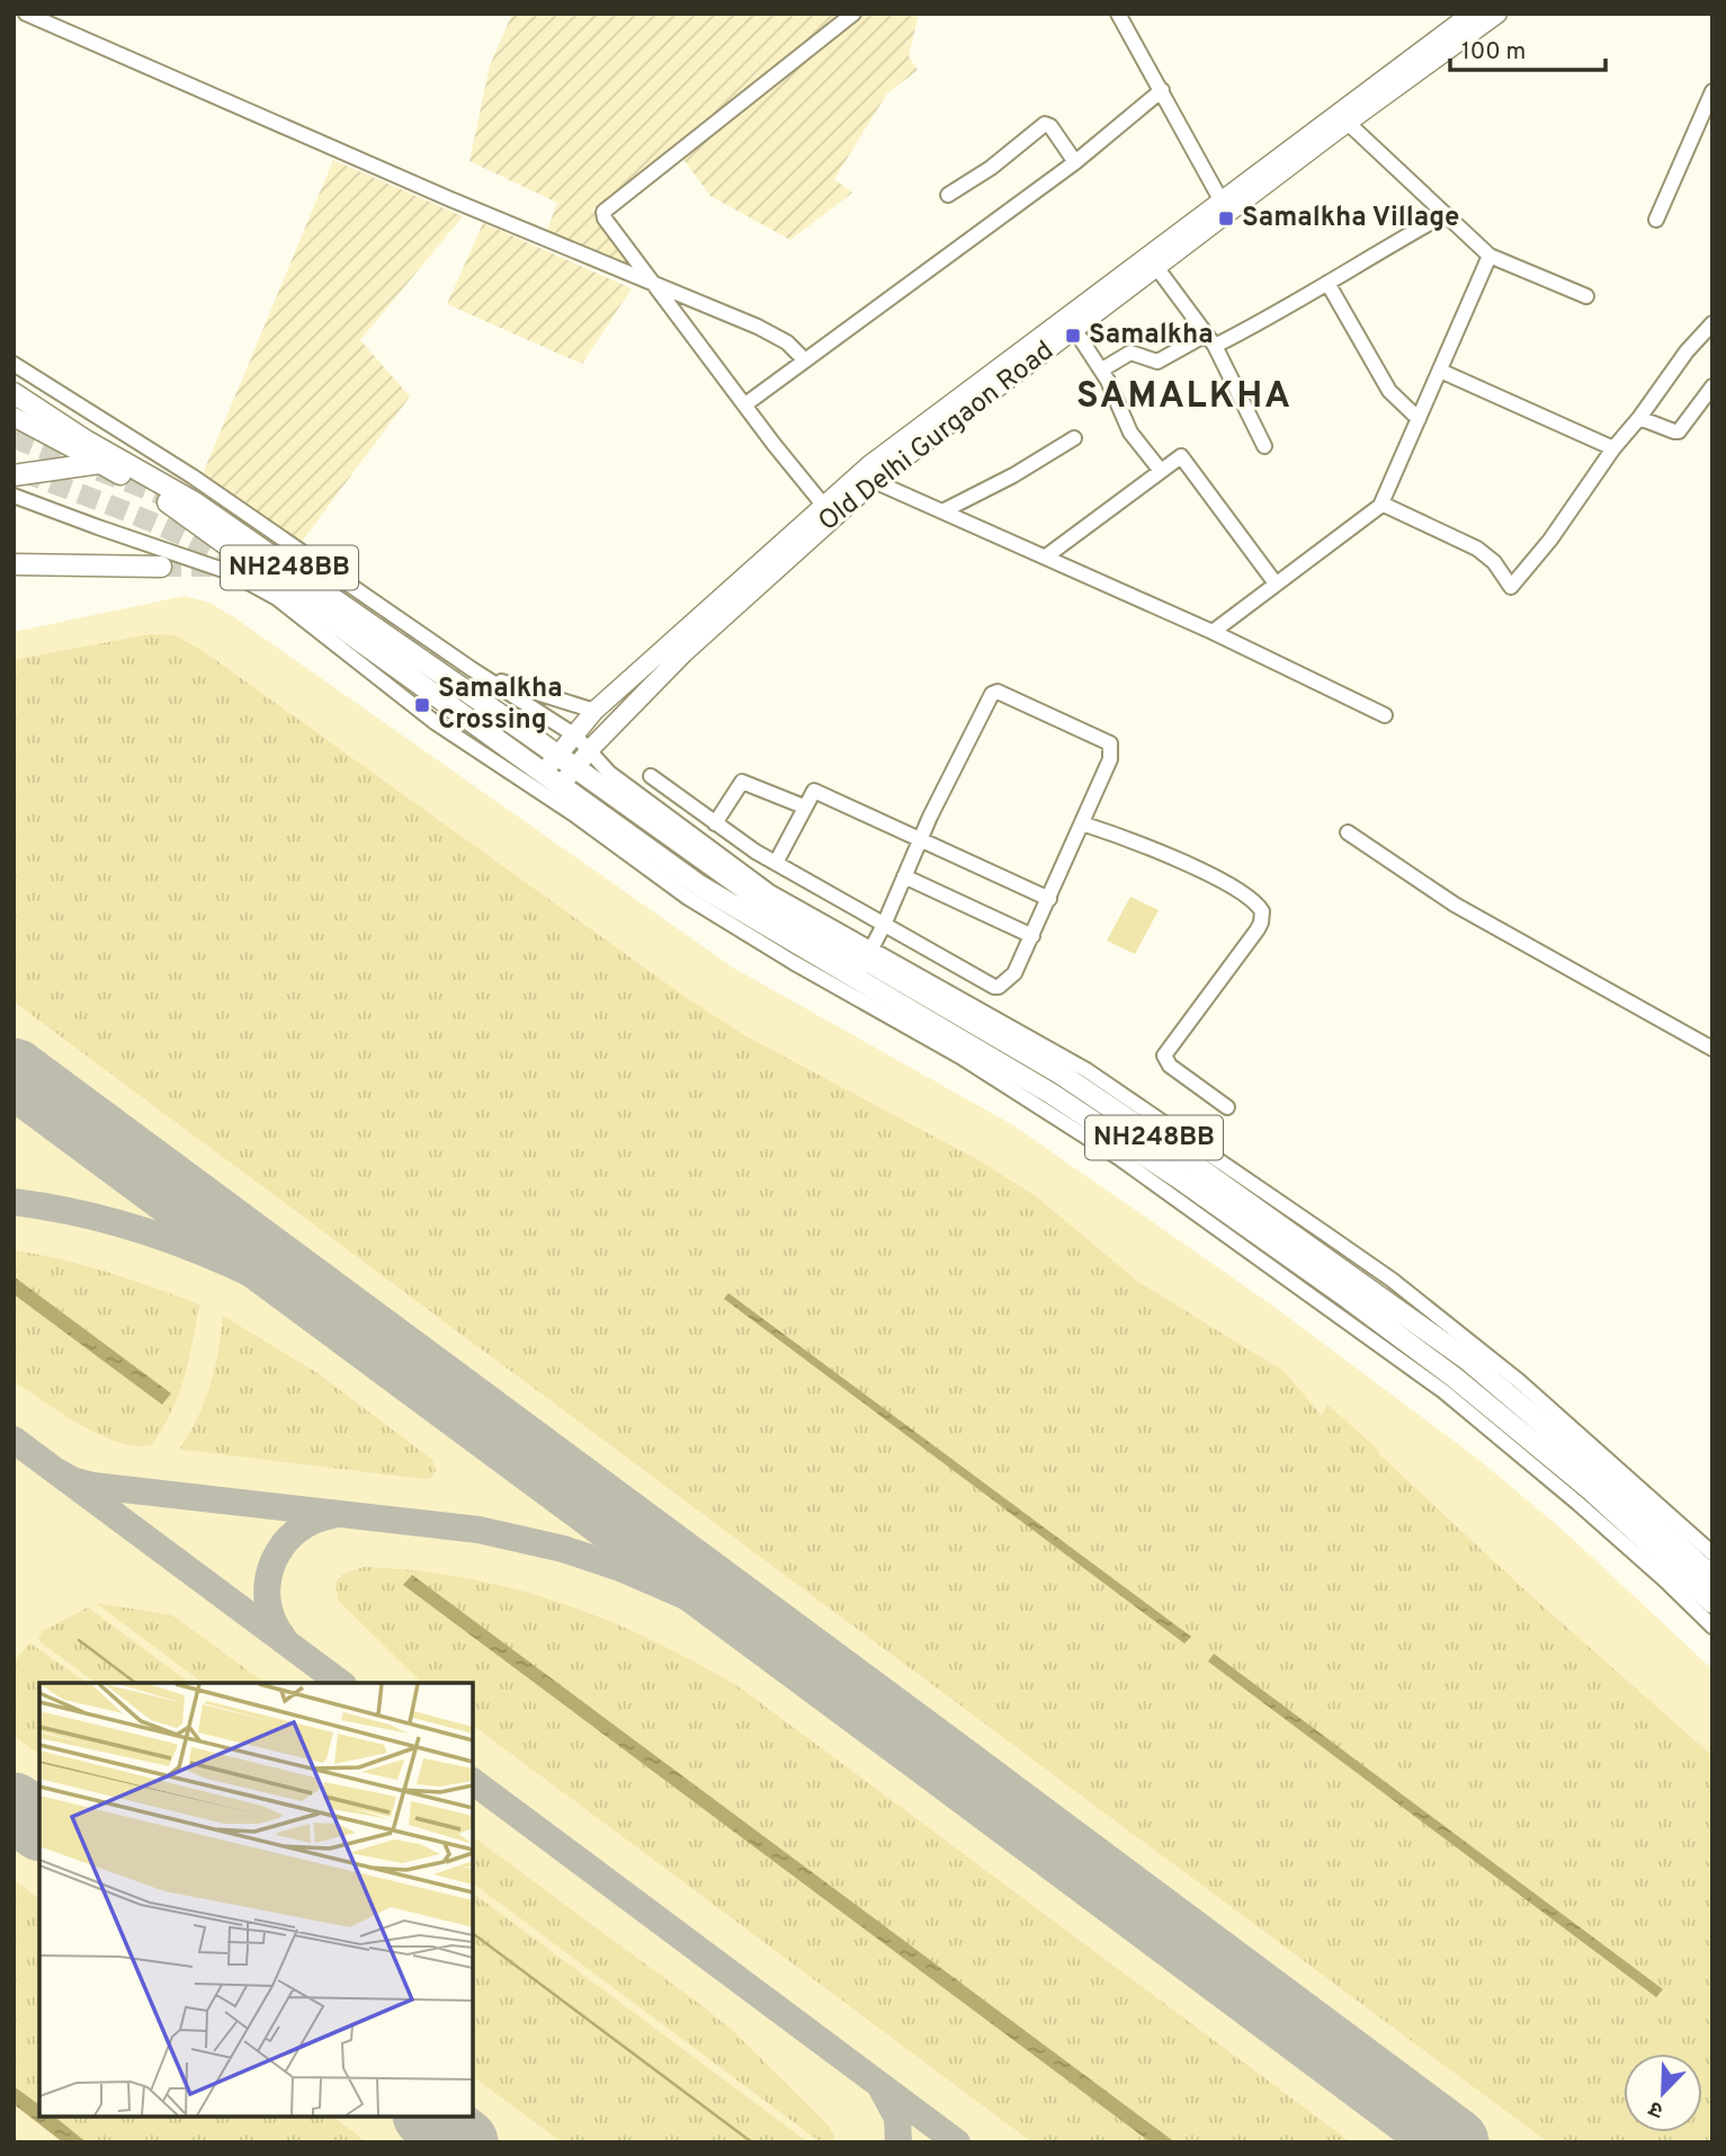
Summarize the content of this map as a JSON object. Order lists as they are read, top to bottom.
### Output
{
  "streets": {
    "highway": ["NH248BB"],
    "main road": ["Old Delhi Gurgaon Road"]
  },
  "crossings": [
    ["Old Delhi Gurgaon Road", "NH248BB"]
  ],
  "districts": ["SAMALKHA"],
  "places": {
    "transit": ["Samalkha Village", "Samalkha", "Samalkha Crossing"]
  },
  "scale_bar": "100 m",
  "north": "bottom left"
}
